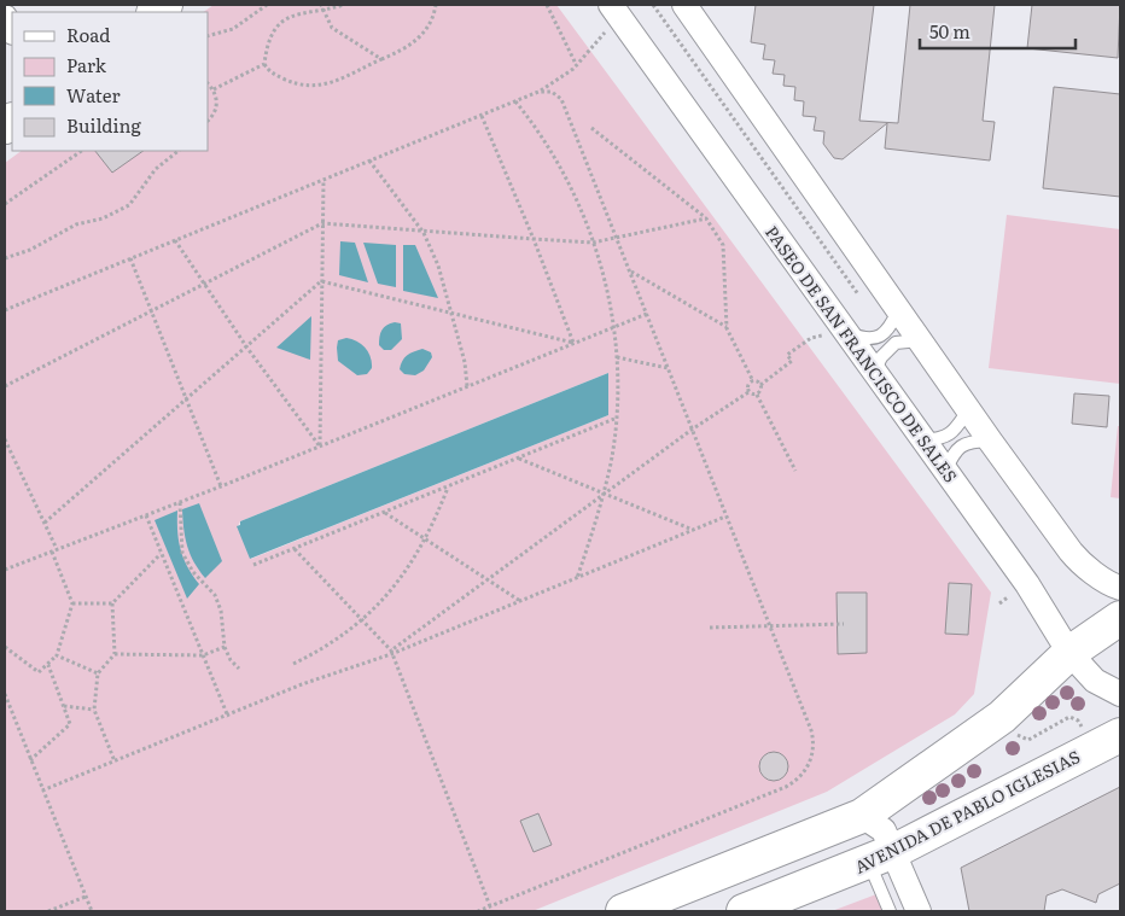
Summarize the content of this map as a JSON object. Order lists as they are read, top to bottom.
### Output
{
  "streets": {
    "street": ["PASEO DE SAN FRANCISCO DE SALES", "AVENIDA DE PABLO IGLESIAS"]
  },
  "legend": [
    "Road",
    "Park",
    "Water",
    "Building"
  ],
  "scale_bar": "50 m"
}
